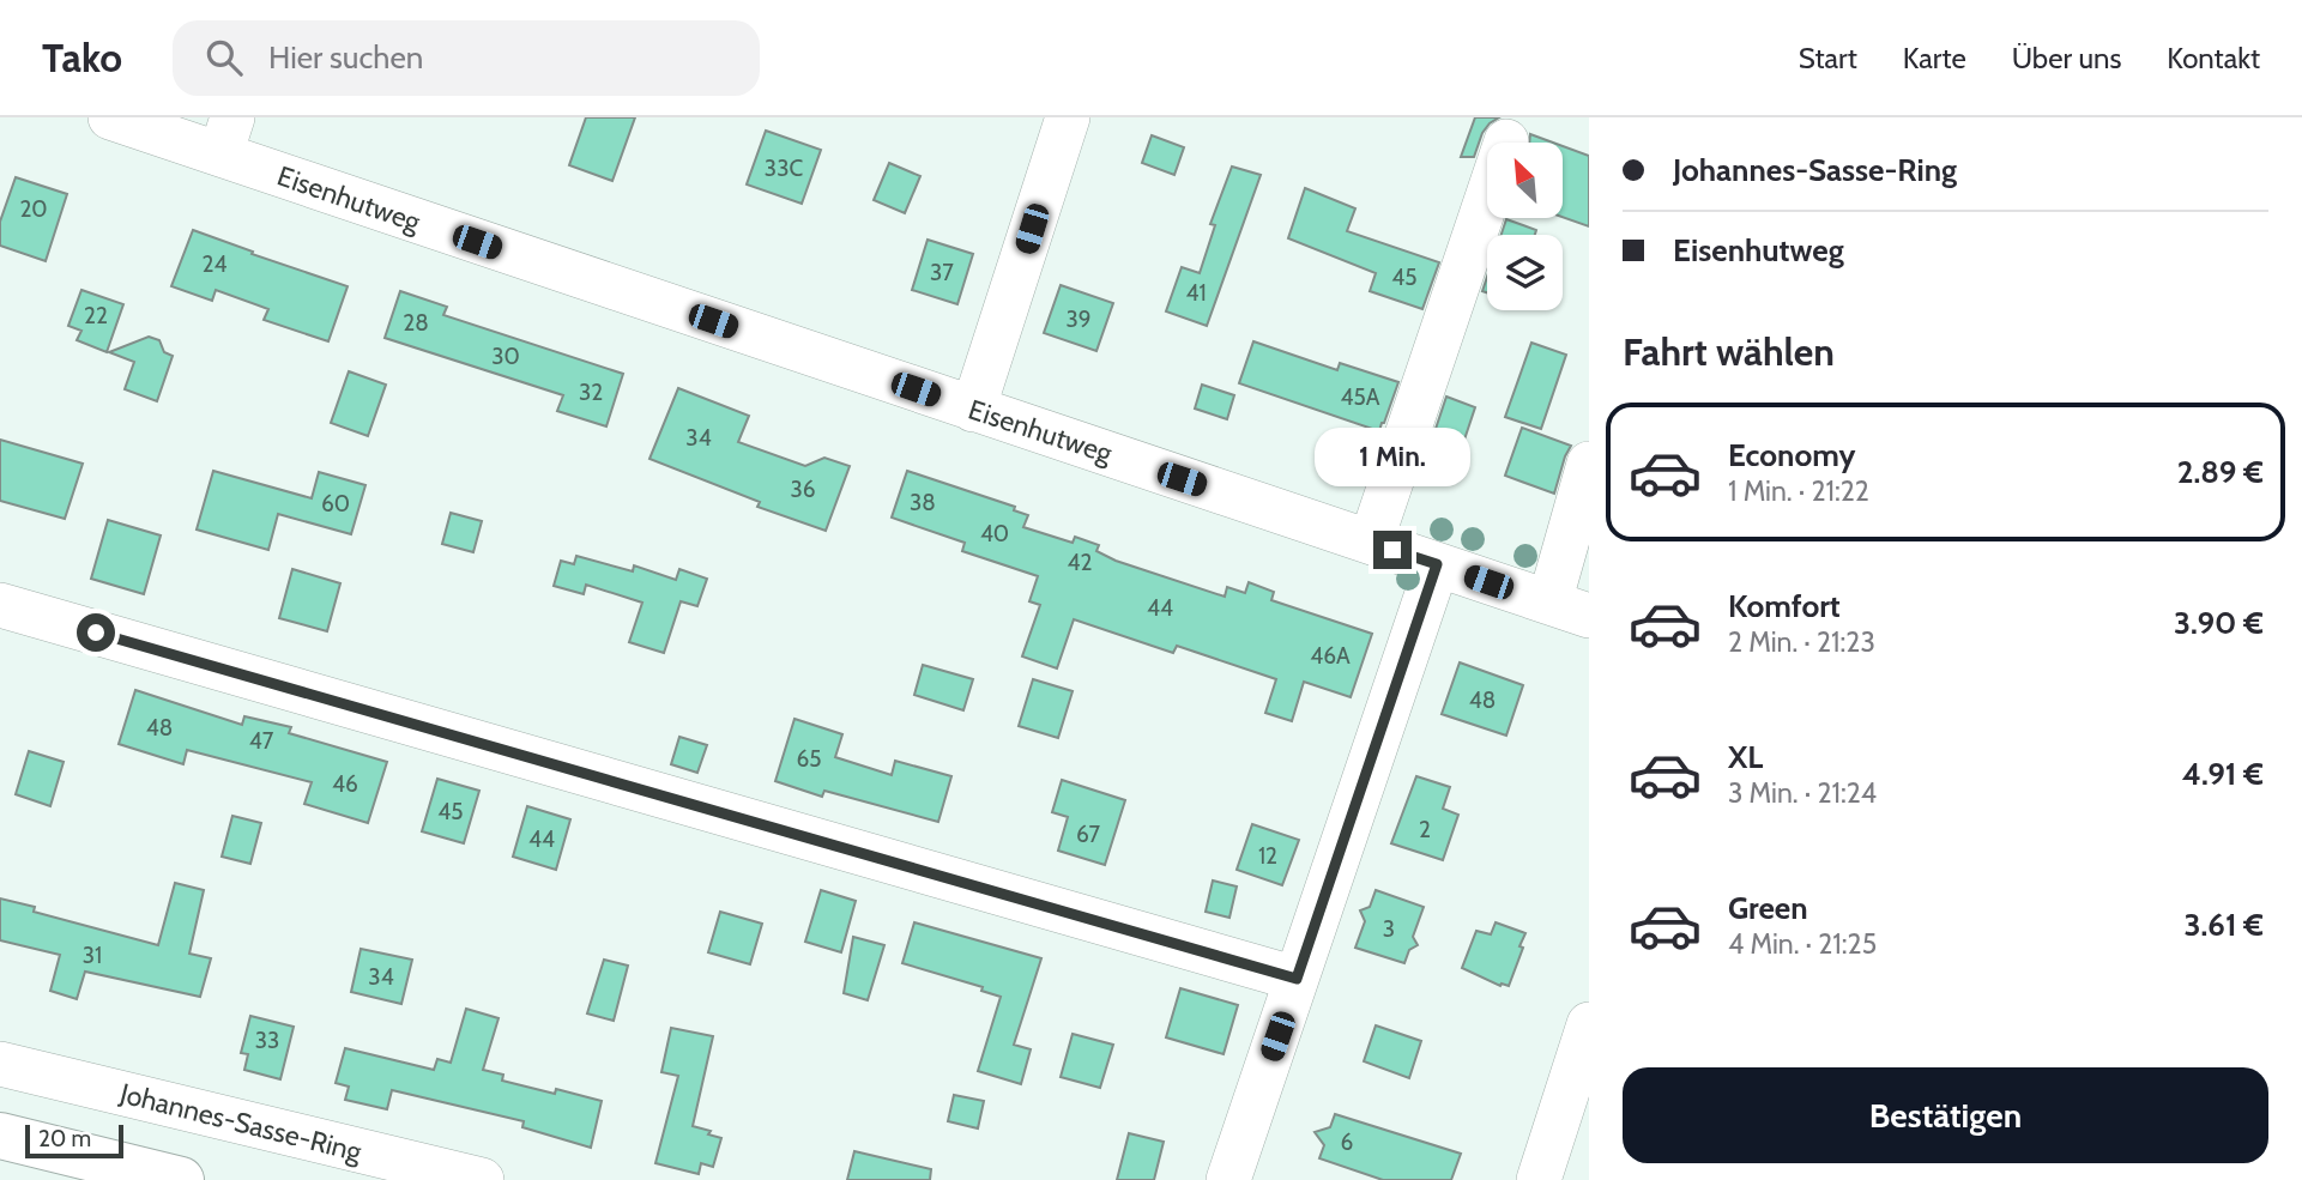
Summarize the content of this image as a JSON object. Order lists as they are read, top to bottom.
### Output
{
  "streets": {
    "street": ["Eisenhutweg", "Johannes-Sasse-Ring"]
  },
  "house_numbers": [
    "33C",
    "20",
    "24",
    "37",
    "45",
    "41",
    "22",
    "39",
    "28",
    "30",
    "32",
    "45A",
    "34",
    "36",
    "38",
    "60",
    "40",
    "42",
    "44",
    "46A",
    "48",
    "48",
    "47",
    "65",
    "46",
    "45",
    "2",
    "67",
    "44",
    "12",
    "3",
    "31",
    "34",
    "33",
    "6"
  ],
  "scale_bar": "20 m",
  "north": "top left",
  "page": {
    "header": "Tako",
    "search": "Hier suchen",
    "nav": [
      "Start",
      "Karte",
      "Über uns",
      "Kontakt"
    ],
    "banner": ["Johannes-Sasse-Ring", "Eisenhutweg"],
    "heading": "Fahrt wählen",
    "list": [
      {
        "name": "Economy",
        "note": "1 Min. · 21:22",
        "value": "2.89 €"
      },
      {
        "name": "Komfort",
        "note": "2 Min. · 21:23",
        "value": "3.90 €"
      },
      {
        "name": "XL",
        "note": "3 Min. · 21:24",
        "value": "4.91 €"
      },
      {
        "name": "Green",
        "note": "4 Min. · 21:25",
        "value": "3.61 €"
      }
    ],
    "bubble": "1 Min.",
    "buttons": "Bestätigen",
    "scale": "20 m"
  }
}
